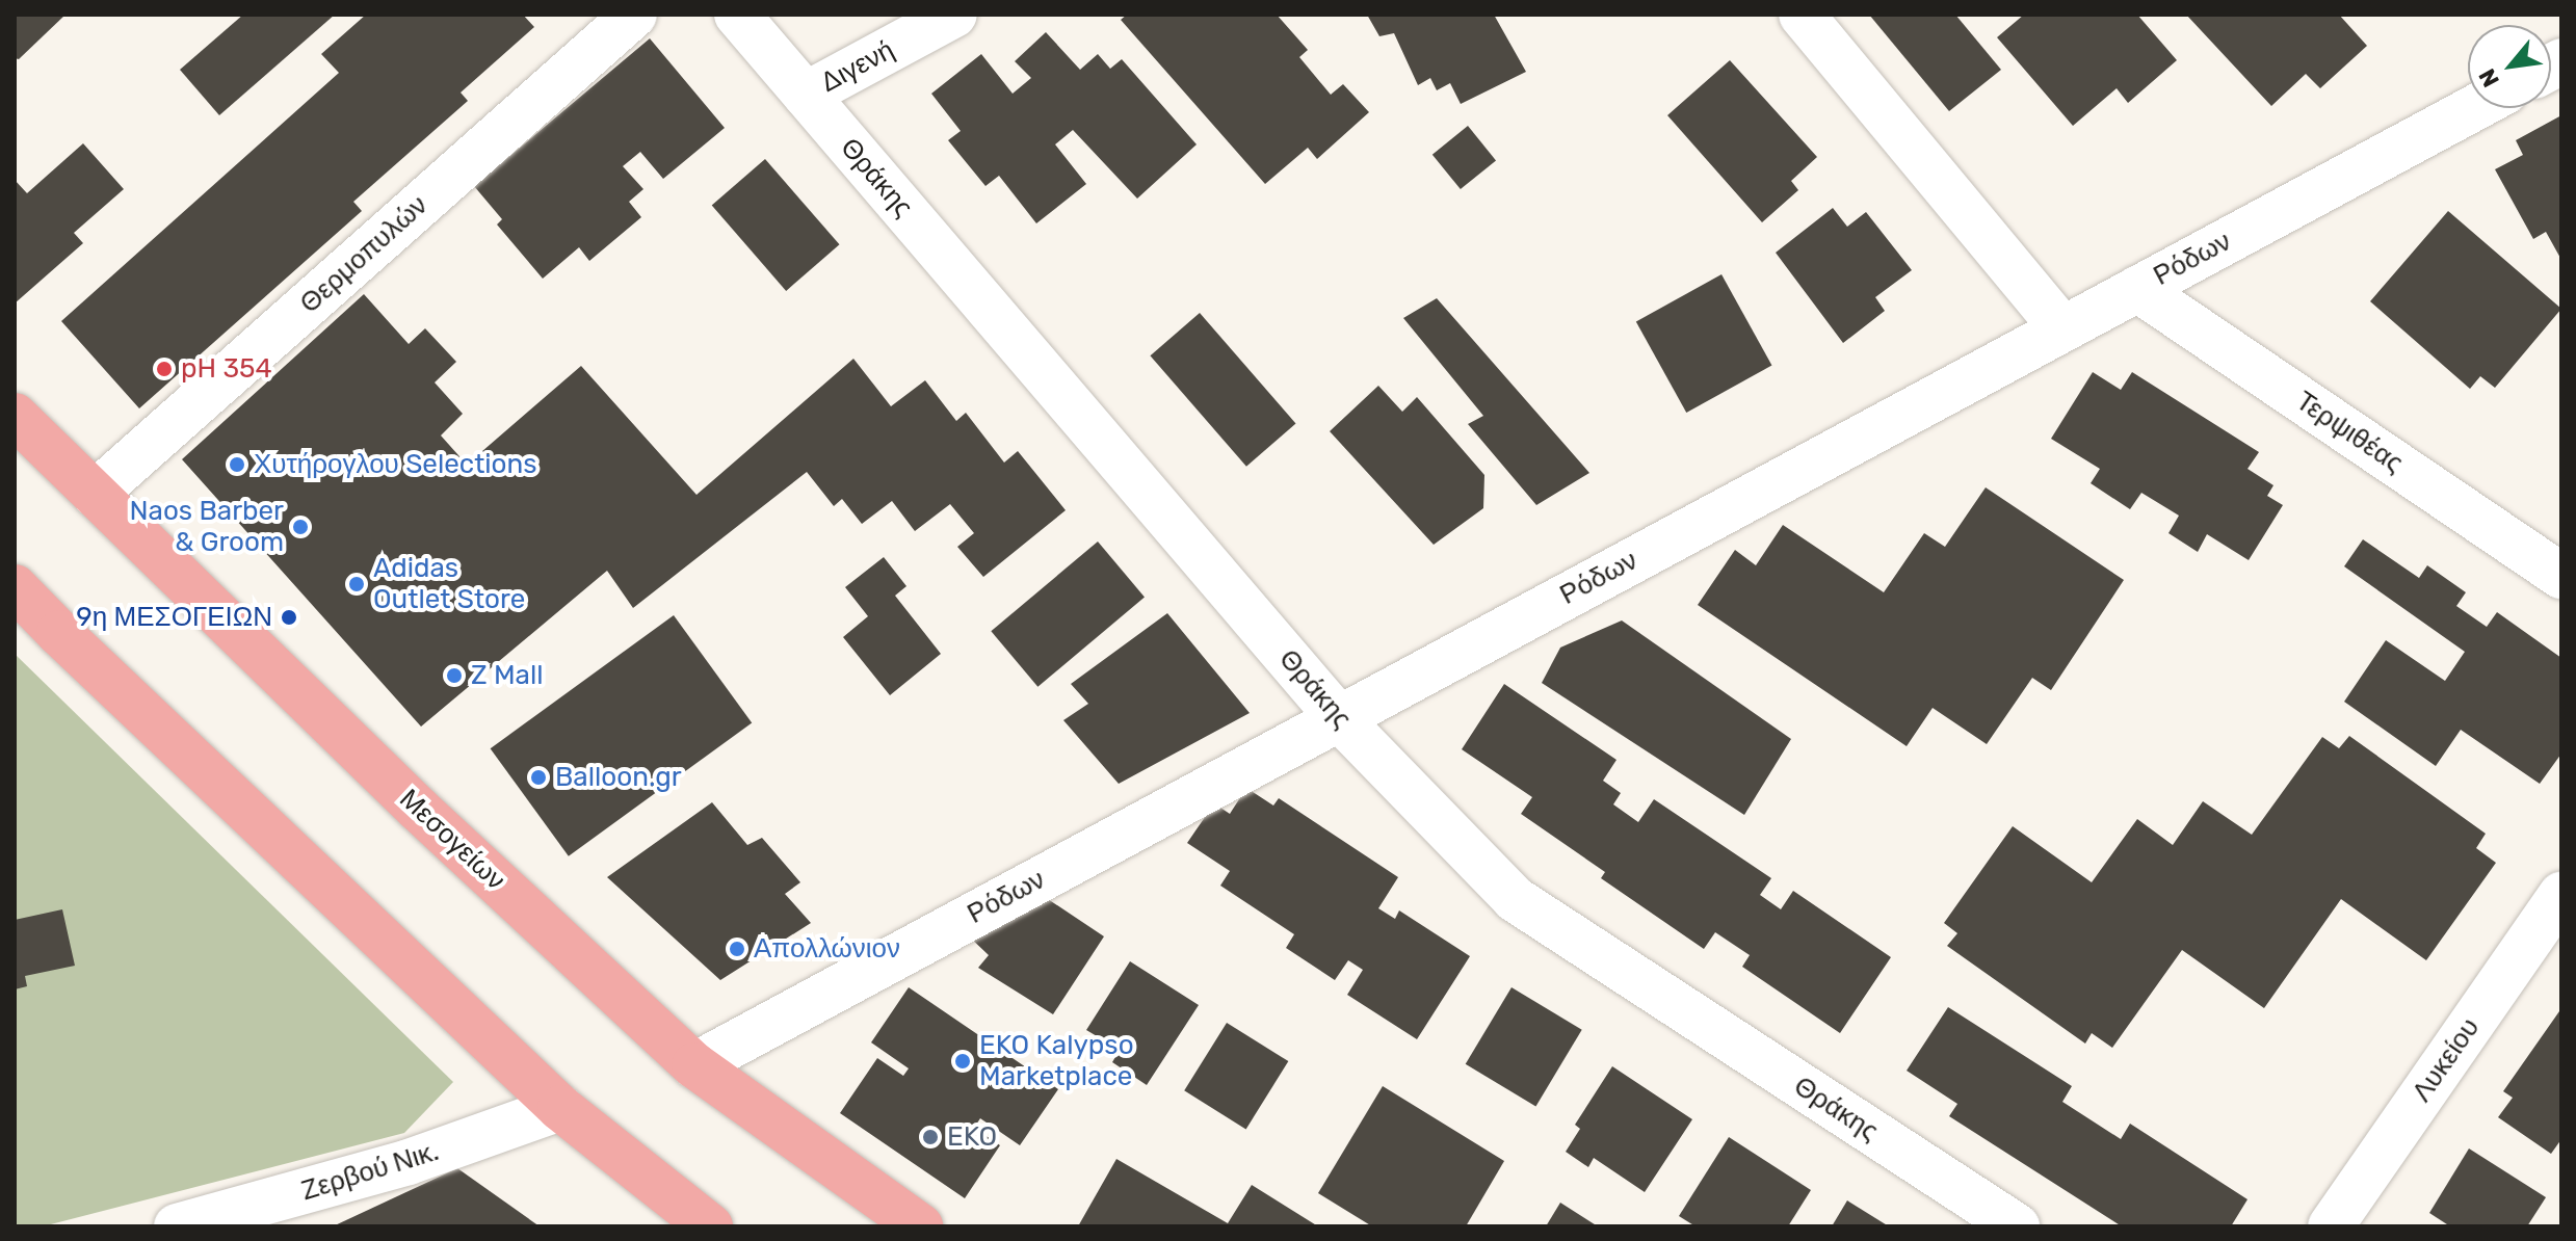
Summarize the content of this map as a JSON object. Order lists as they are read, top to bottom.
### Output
{
  "streets": {
    "main road": ["Μεσογείων"],
    "street": [
      "Διγενή",
      "Θράκης",
      "Θερμοπυλών",
      "Ρόδων",
      "Τερψιθέας",
      "Λυκείου",
      "Ζερβού Νικ."
    ]
  },
  "crossings": [
    ["Διγενή", "Θράκης"],
    ["Θράκης", "Ρόδων"],
    ["Θερμοπυλών", "Μεσογείων"],
    ["Ρόδων", "Τερψιθέας"],
    ["Ρόδων", "Μεσογείων"]
  ],
  "places": [
    "pH 354",
    "Χυτήρογλου Selections",
    "Naos Barber & Groom",
    "Adidas Outlet Store",
    "9η ΜΕΣΟΓΕΙΩΝ",
    "Z Mall",
    "Balloon.gr",
    "Απολλώνιον",
    "EKO Kalypso Marketplace",
    "EKO"
  ],
  "north": "bottom left"
}
